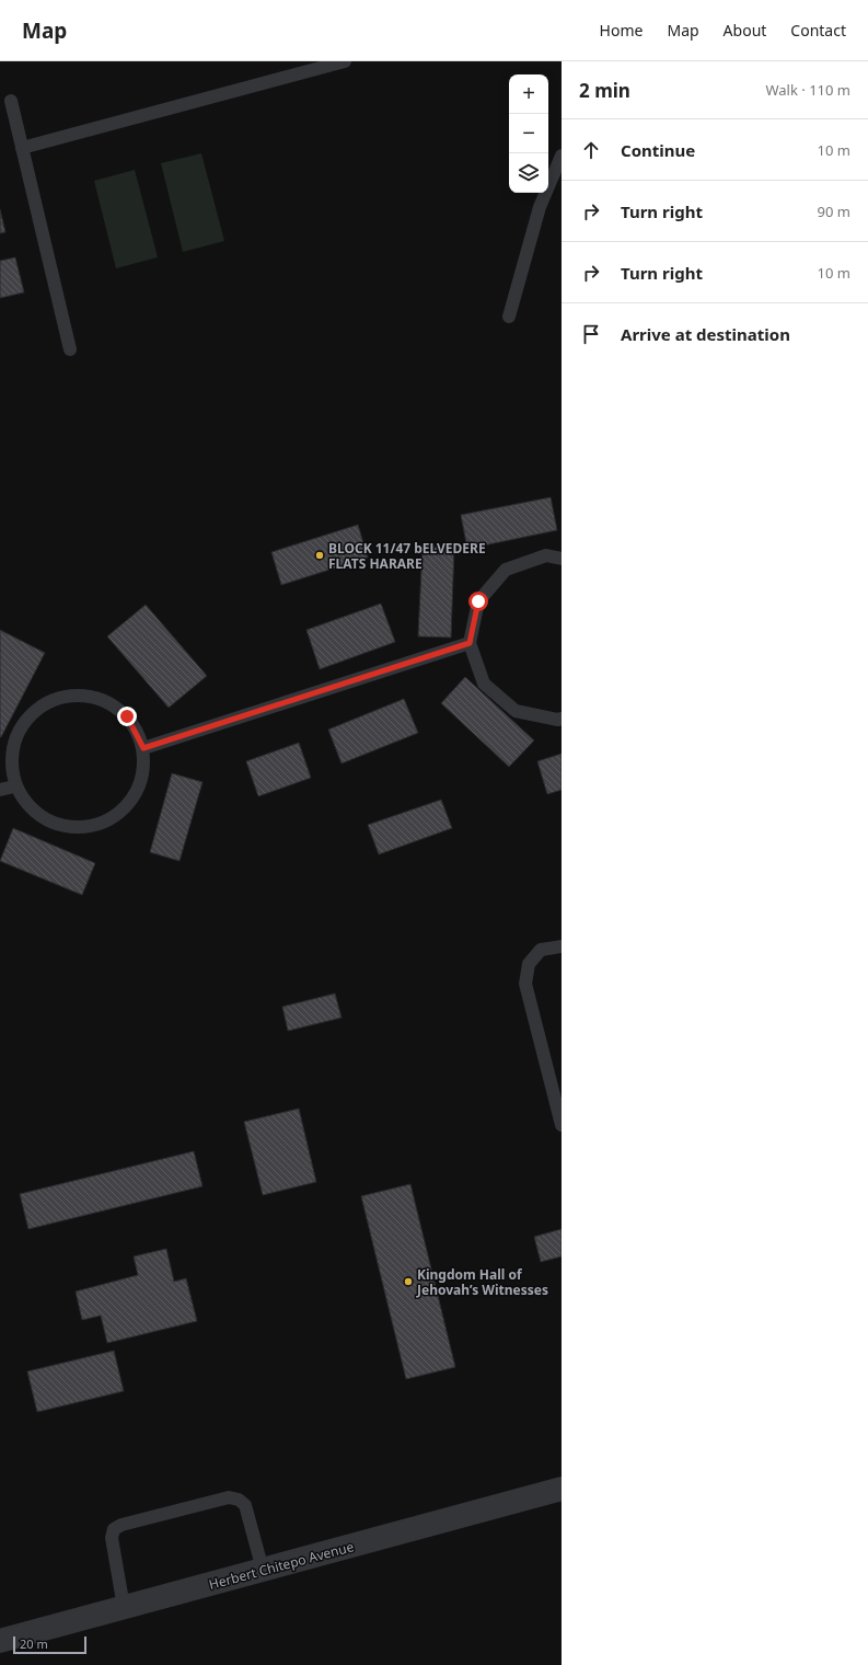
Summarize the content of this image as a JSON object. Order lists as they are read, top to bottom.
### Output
{
  "streets": {
    "street": ["Herbert Chitepo Avenue"]
  },
  "places": ["BLOCK 11/47 bELVEDERE FLATS HARARE", "Kingdom Hall of Jehovah’s Witnesses"],
  "scale_bar": "20 m",
  "page": {
    "header": "Map",
    "nav": [
      "Home",
      "Map",
      "About",
      "Contact"
    ],
    "heading": ["2 min", "Walk · 110 m"],
    "map_buttons": ["+", "−"],
    "list": [
      ["Continue", "10 m"],
      ["Turn right", "90 m"],
      ["Turn right", "10 m"],
      "Arrive at destination"
    ],
    "scale": "20 m"
  }
}
